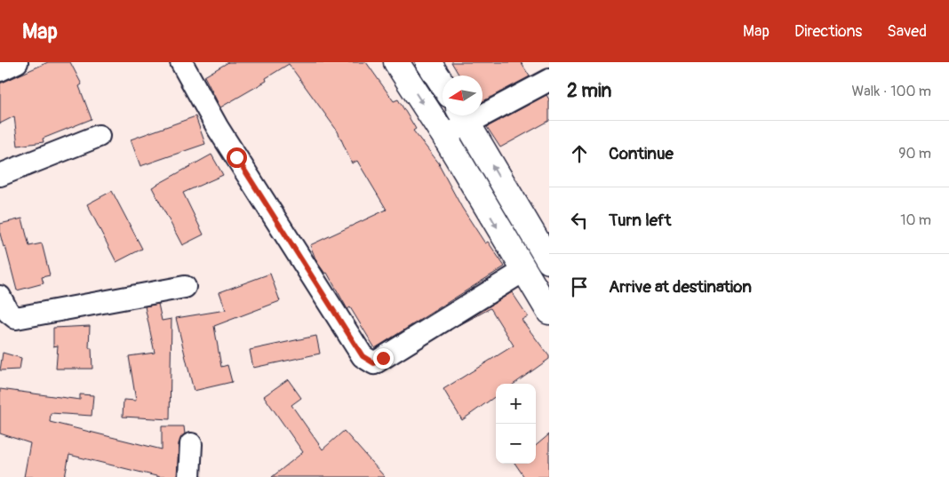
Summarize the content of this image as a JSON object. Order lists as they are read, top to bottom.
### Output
{
  "north": "left",
  "page": {
    "header": "Map",
    "nav": ["Map", "Directions", "Saved"],
    "heading": ["2 min", "Walk · 100 m"],
    "list": [
      ["Continue", "90 m"],
      ["Turn left", "10 m"],
      "Arrive at destination"
    ],
    "map_buttons": ["+", "−"]
  }
}
